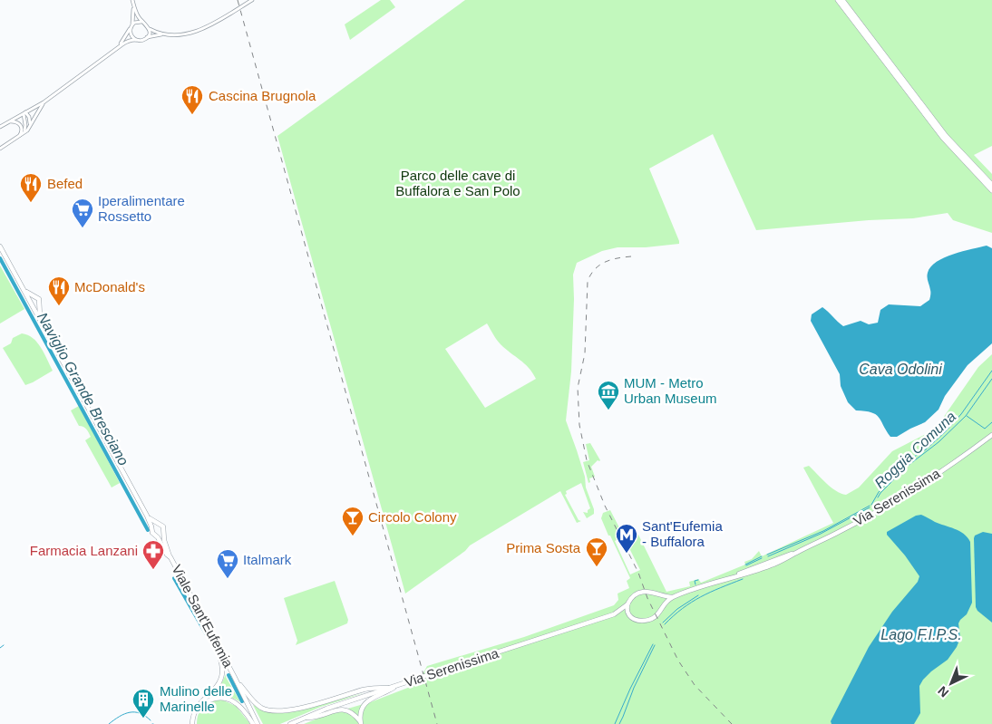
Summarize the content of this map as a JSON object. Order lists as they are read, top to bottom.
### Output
{
  "streets": {
    "main road": ["Via Serenissima", "Viale Sant'Eufemia"]
  },
  "water": [
    "Cava Odolini",
    "Naviglio Grande Bresciano",
    "Roggia Comuna",
    "Lago F.I.P.S."
  ],
  "parks": ["Parco delle cave di Buffalora e San Polo"],
  "places": {
    "restaurant": ["Cascina Brugnola", "Befed", "McDonald's"],
    "supermarket": ["Iperalimentare Rossetto", "Italmark"],
    "museum": ["MUM - Metro Urban Museum"],
    "bar": ["Circolo Colony", "Prima Sosta"],
    "metro station": ["Sant'Eufemia - Buffalora"],
    "pharmacy": ["Farmacia Lanzani"],
    "building": ["Mulino delle Marinelle"]
  },
  "north": "bottom left"
}
